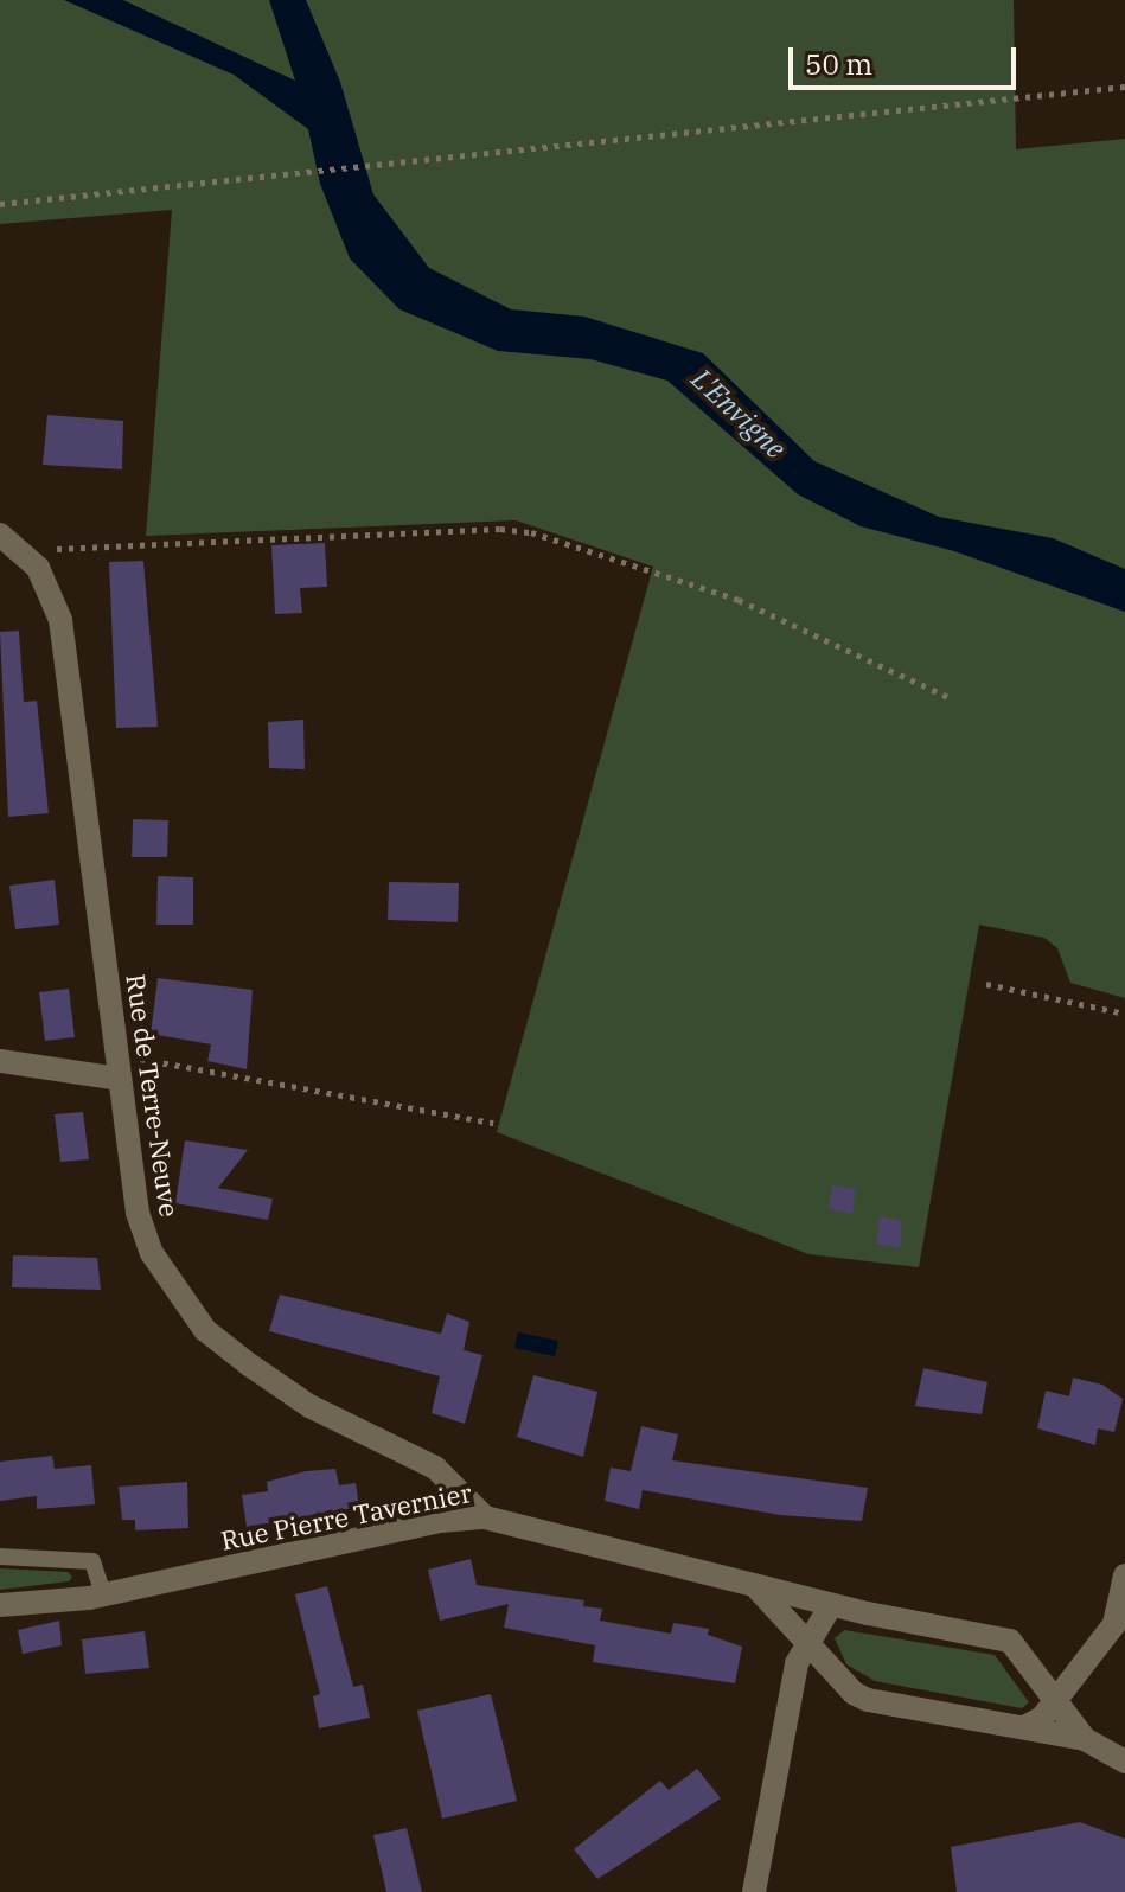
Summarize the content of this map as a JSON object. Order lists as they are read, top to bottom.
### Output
{
  "streets": {
    "street": ["Rue de Terre-Neuve", "Rue Pierre Tavernier"]
  },
  "crossings": [
    ["Rue de Terre-Neuve", "Rue Pierre Tavernier"]
  ],
  "water": ["L'Envigne"],
  "scale_bar": "50 m"
}
